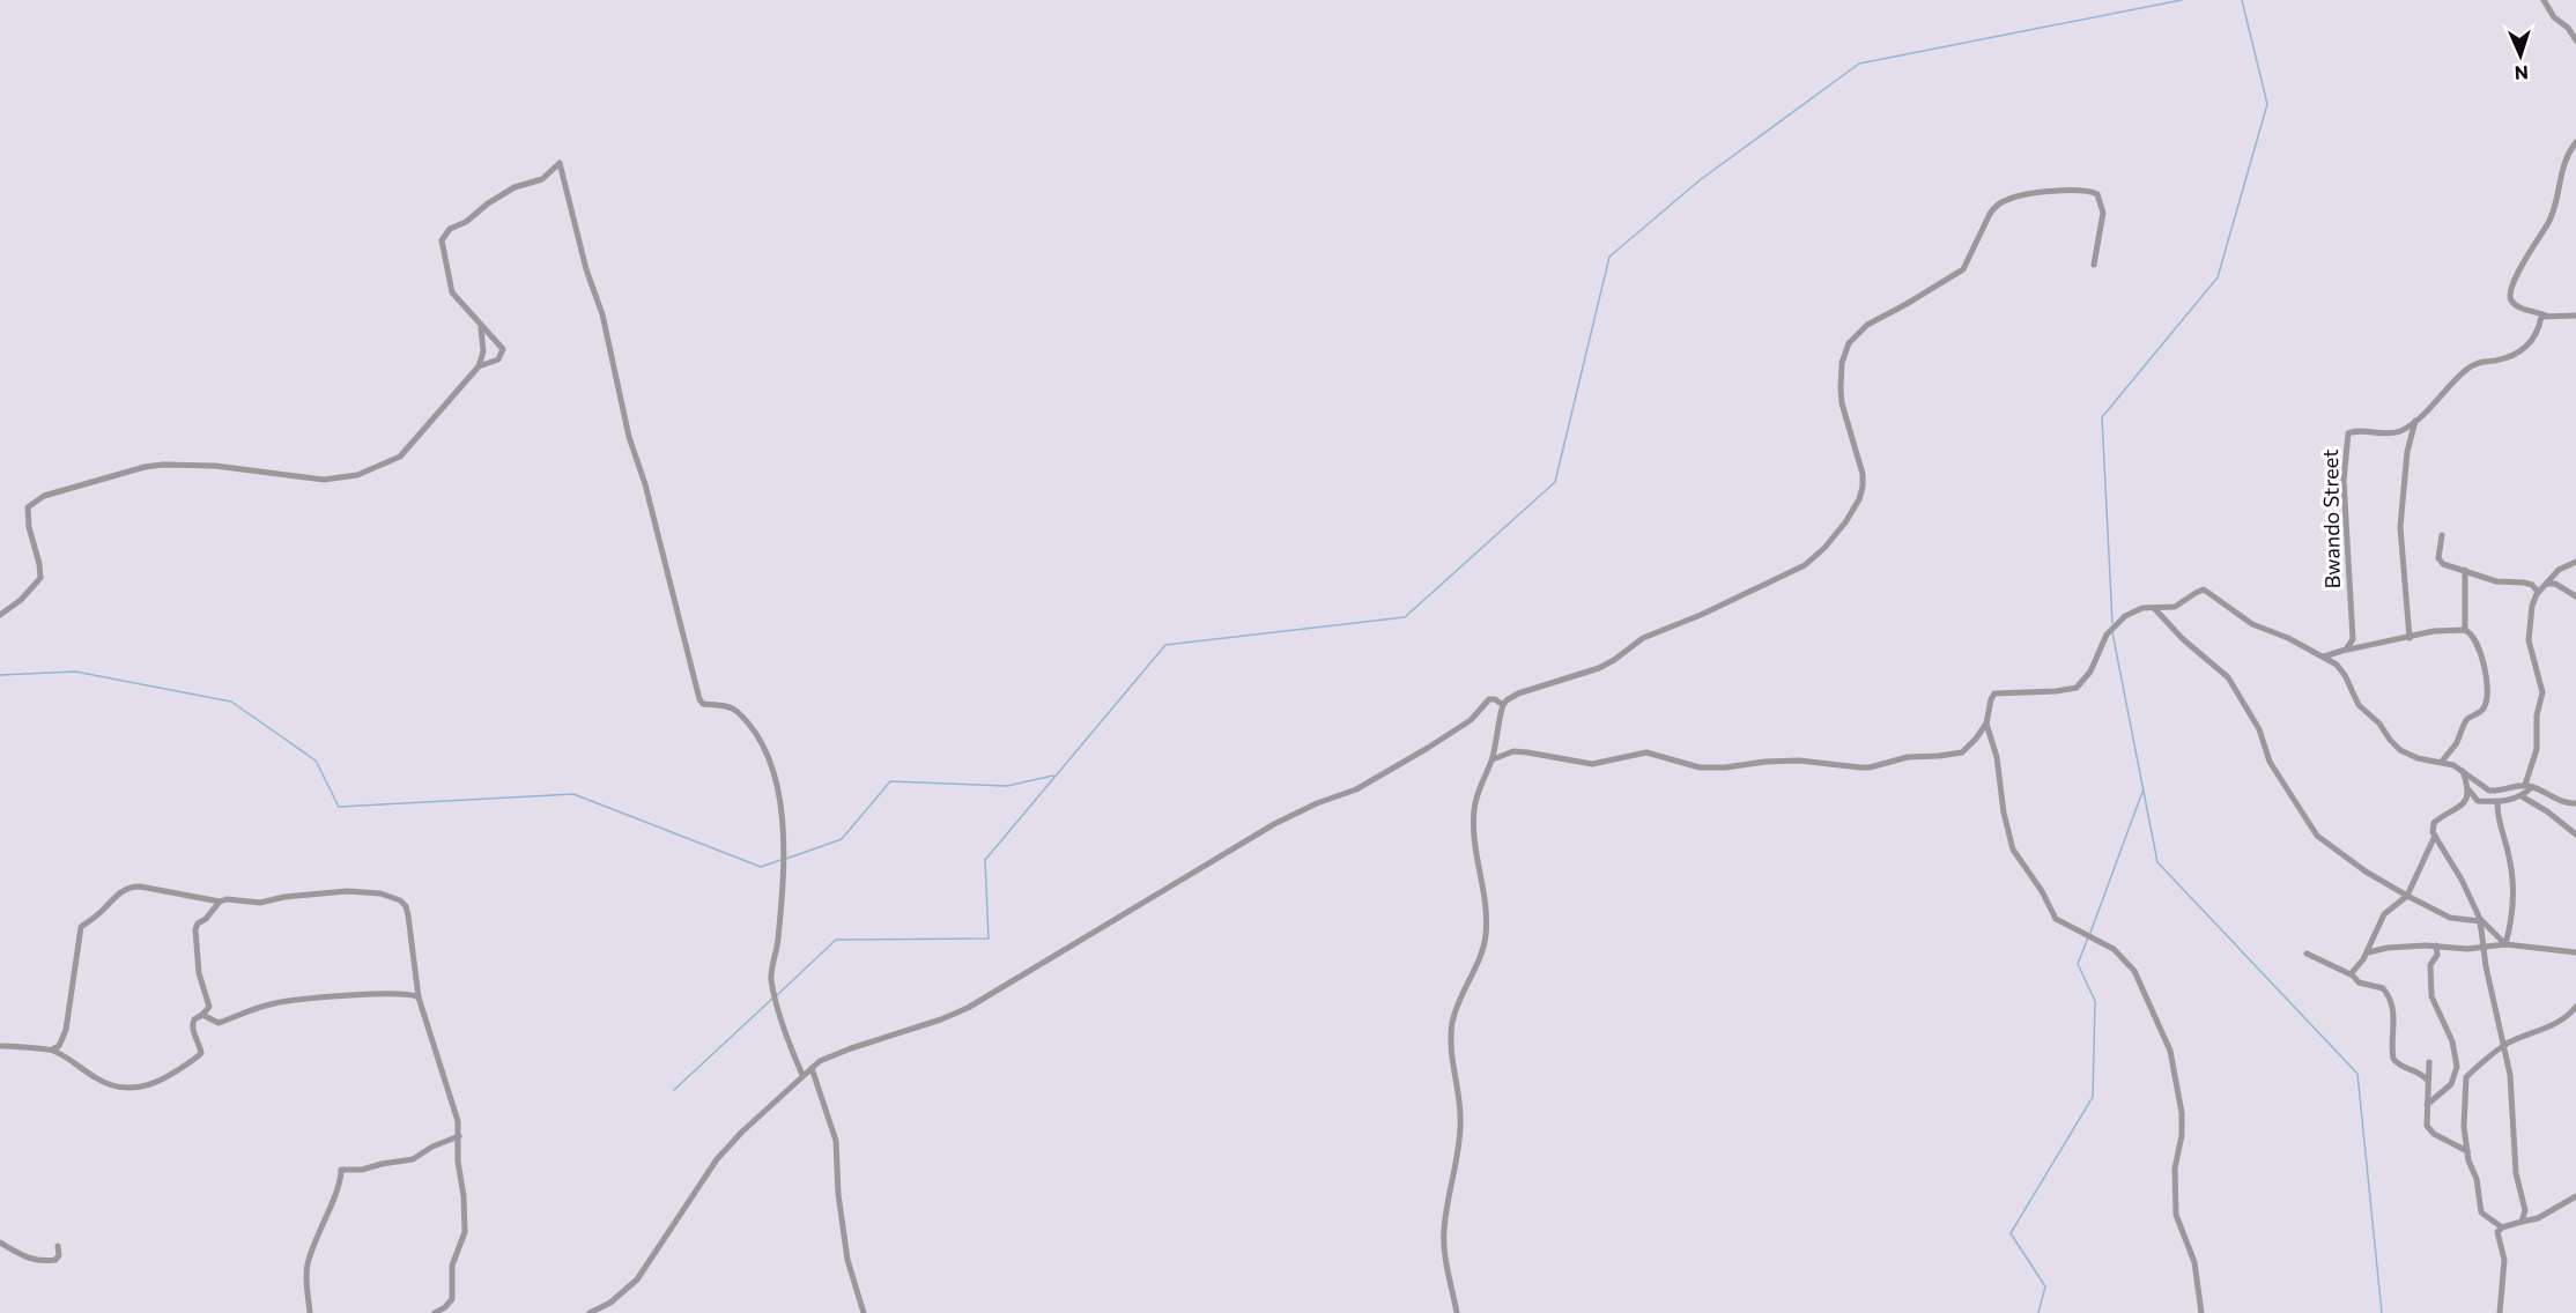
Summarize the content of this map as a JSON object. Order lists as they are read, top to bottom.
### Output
{
  "streets": {
    "street": ["Bwando Street"]
  },
  "north": "bottom"
}
